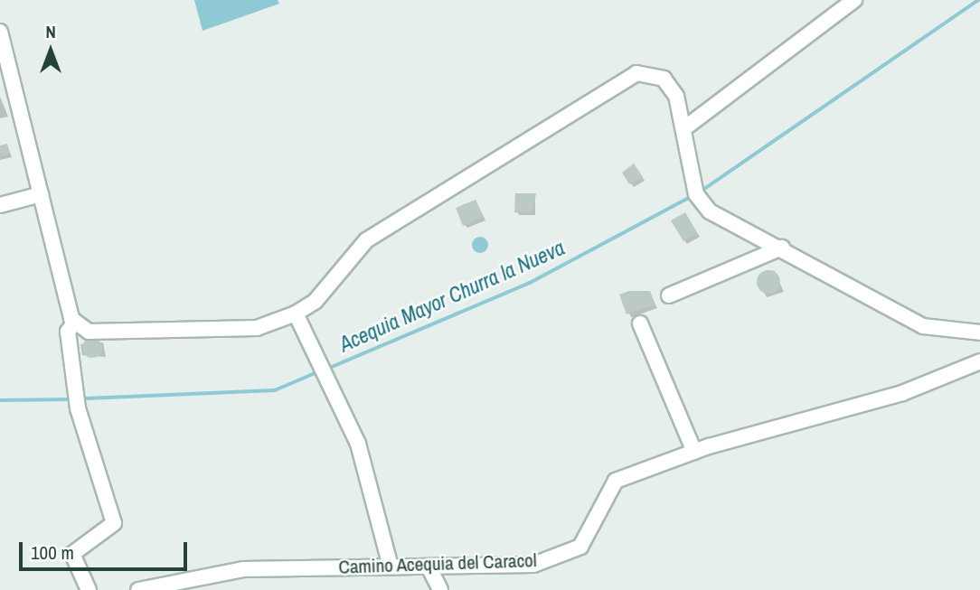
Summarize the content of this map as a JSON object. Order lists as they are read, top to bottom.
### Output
{
  "streets": {
    "street": ["Camino Acequia del Caracol"]
  },
  "water": ["Acequia Mayor Churra la Nueva"],
  "scale_bar": "100 m",
  "north": "top"
}
